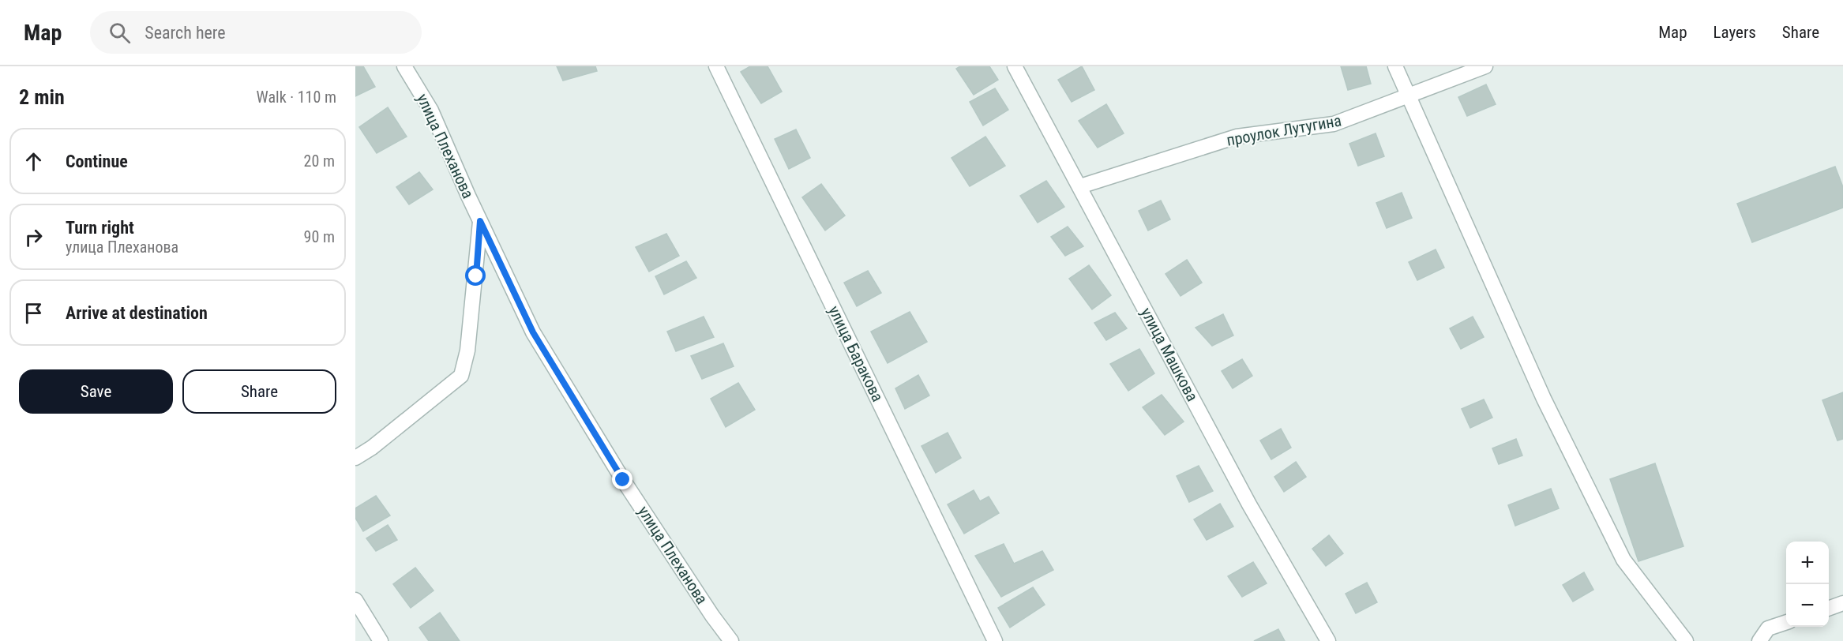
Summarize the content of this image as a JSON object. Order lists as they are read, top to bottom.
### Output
{
  "streets": {
    "street": [
      "проулок Лутугина",
      "улица Плеханова",
      "улица Баракова",
      "улица Машкова"
    ]
  },
  "crossings": [
    ["проулок Лутугина", "улица Машкова"]
  ],
  "page": {
    "header": "Map",
    "search": "Search here",
    "nav": ["Map", "Layers", "Share"],
    "heading": ["2 min", "Walk · 110 m"],
    "list": [
      ["Continue", "20 m"],
      ["Turn right", "улица Плеханова", "90 m"],
      "Arrive at destination"
    ],
    "buttons": ["Save", "Share"],
    "map_buttons": ["+", "−"]
  }
}
